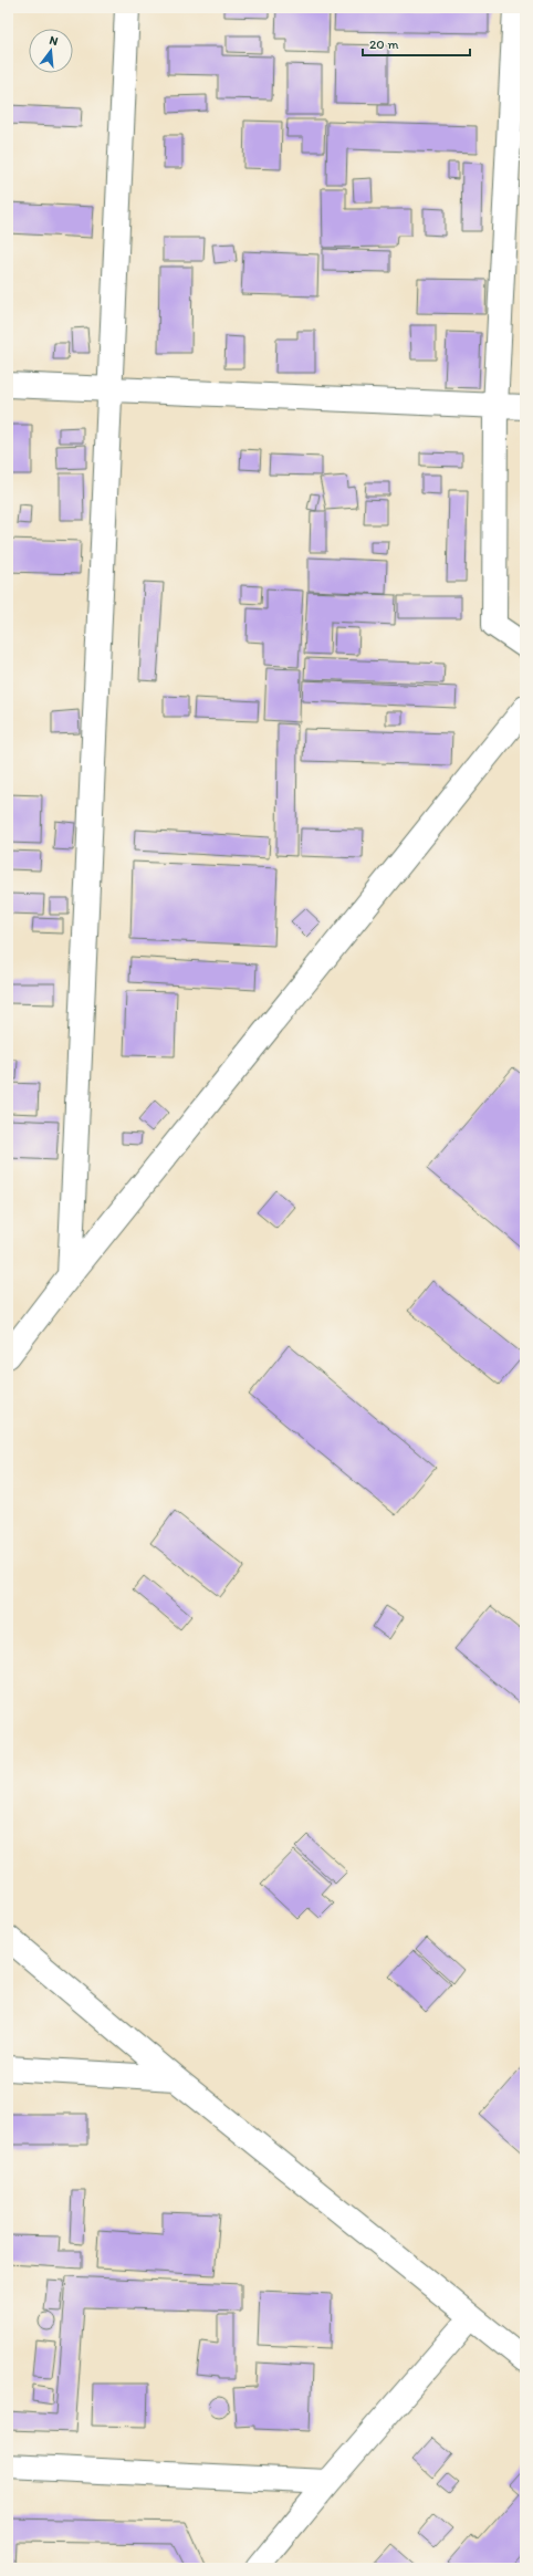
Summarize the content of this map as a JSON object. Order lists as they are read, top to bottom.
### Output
{
  "scale_bar": "20 m",
  "north": "top"
}
